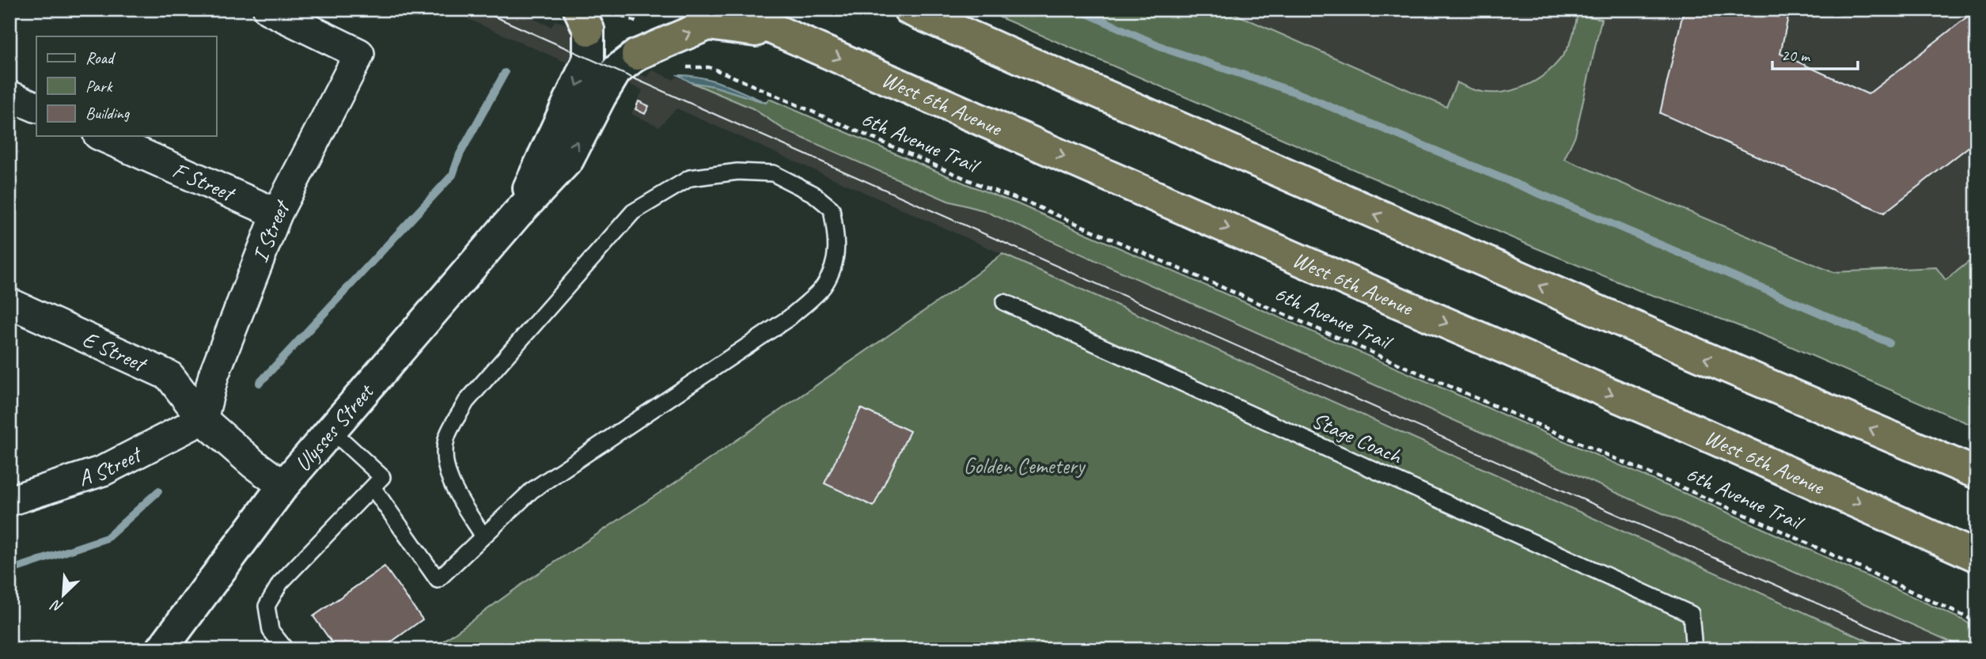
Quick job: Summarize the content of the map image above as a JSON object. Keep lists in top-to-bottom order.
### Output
{
  "streets": {
    "highway": ["West 6th Avenue"],
    "street": [
      "F Street",
      "I Street",
      "E Street",
      "Ulysses Street",
      "A Street"
    ],
    "lane": ["Stage Coach"],
    "path": ["6th Avenue Trail"]
  },
  "crossings": [
    ["F Street", "I Street"],
    ["I Street", "E Street"],
    ["I Street", "A Street"],
    ["E Street", "Ulysses Street"],
    ["E Street", "A Street"]
  ],
  "parks": ["Golden Cemetery"],
  "legend": ["Road", "Park", "Building"],
  "scale_bar": "20 m",
  "north": "bottom left"
}
